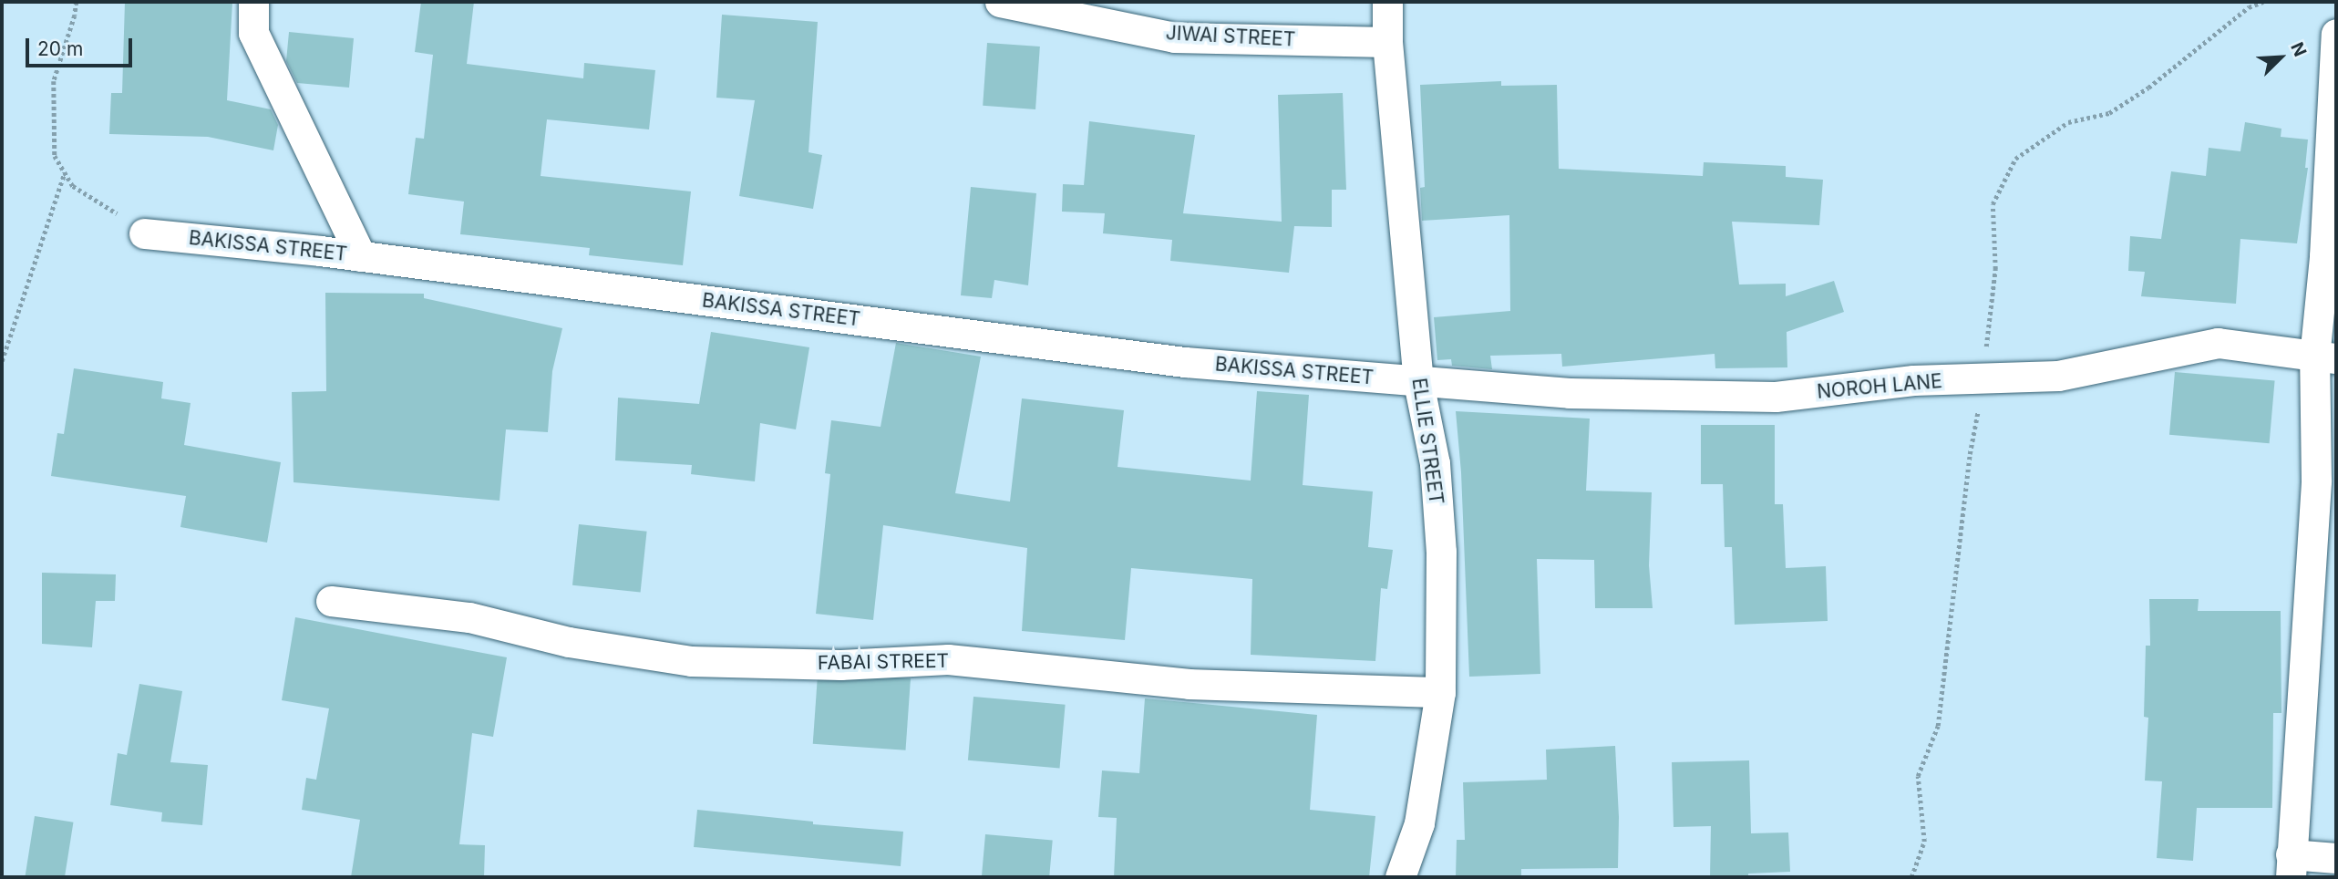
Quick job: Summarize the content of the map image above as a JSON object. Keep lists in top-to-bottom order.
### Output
{
  "streets": {
    "street": [
      "JIWAI STREET",
      "BAKISSA STREET",
      "NOROH LANE",
      "ELLIE STREET",
      "FABAI STREET"
    ]
  },
  "crossings": [
    ["JIWAI STREET", "ELLIE STREET"],
    ["BAKISSA STREET", "NOROH LANE"],
    ["BAKISSA STREET", "ELLIE STREET"],
    ["NOROH LANE", "ELLIE STREET"],
    ["ELLIE STREET", "FABAI STREET"]
  ],
  "scale_bar": "20 m",
  "north": "top right"
}
